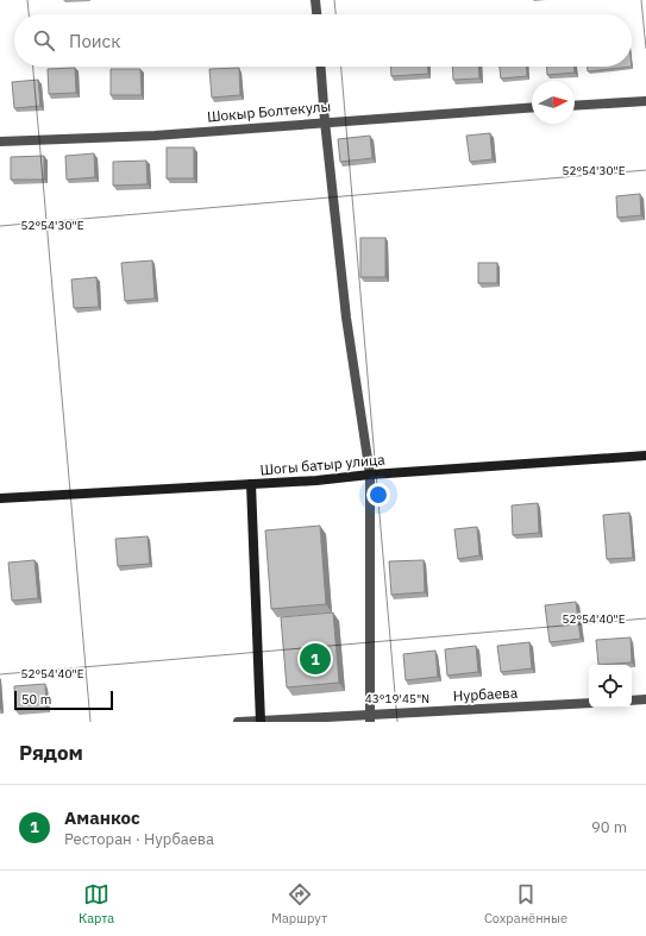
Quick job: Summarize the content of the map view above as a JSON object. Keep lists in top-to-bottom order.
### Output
{
  "streets": {
    "street": ["Шокыр Болтекулы", "Шогы батыр улица", "Нурбаева"]
  },
  "scale_bar": "50 m",
  "north": "right",
  "page": {
    "search": "Поиск",
    "pins": "1",
    "scale": "50 m",
    "heading": "Рядом",
    "list": [
      {
        "mark": "1",
        "name": "Аманкос",
        "note": "Ресторан · Нурбаева",
        "value": "90 m"
      }
    ],
    "nav": ["Карта", "Маршрут", "Сохранённые"]
  },
  "coordinates": ["52°54'30\"E", "52°54'40\"E", "43°19'45\"N"]
}
